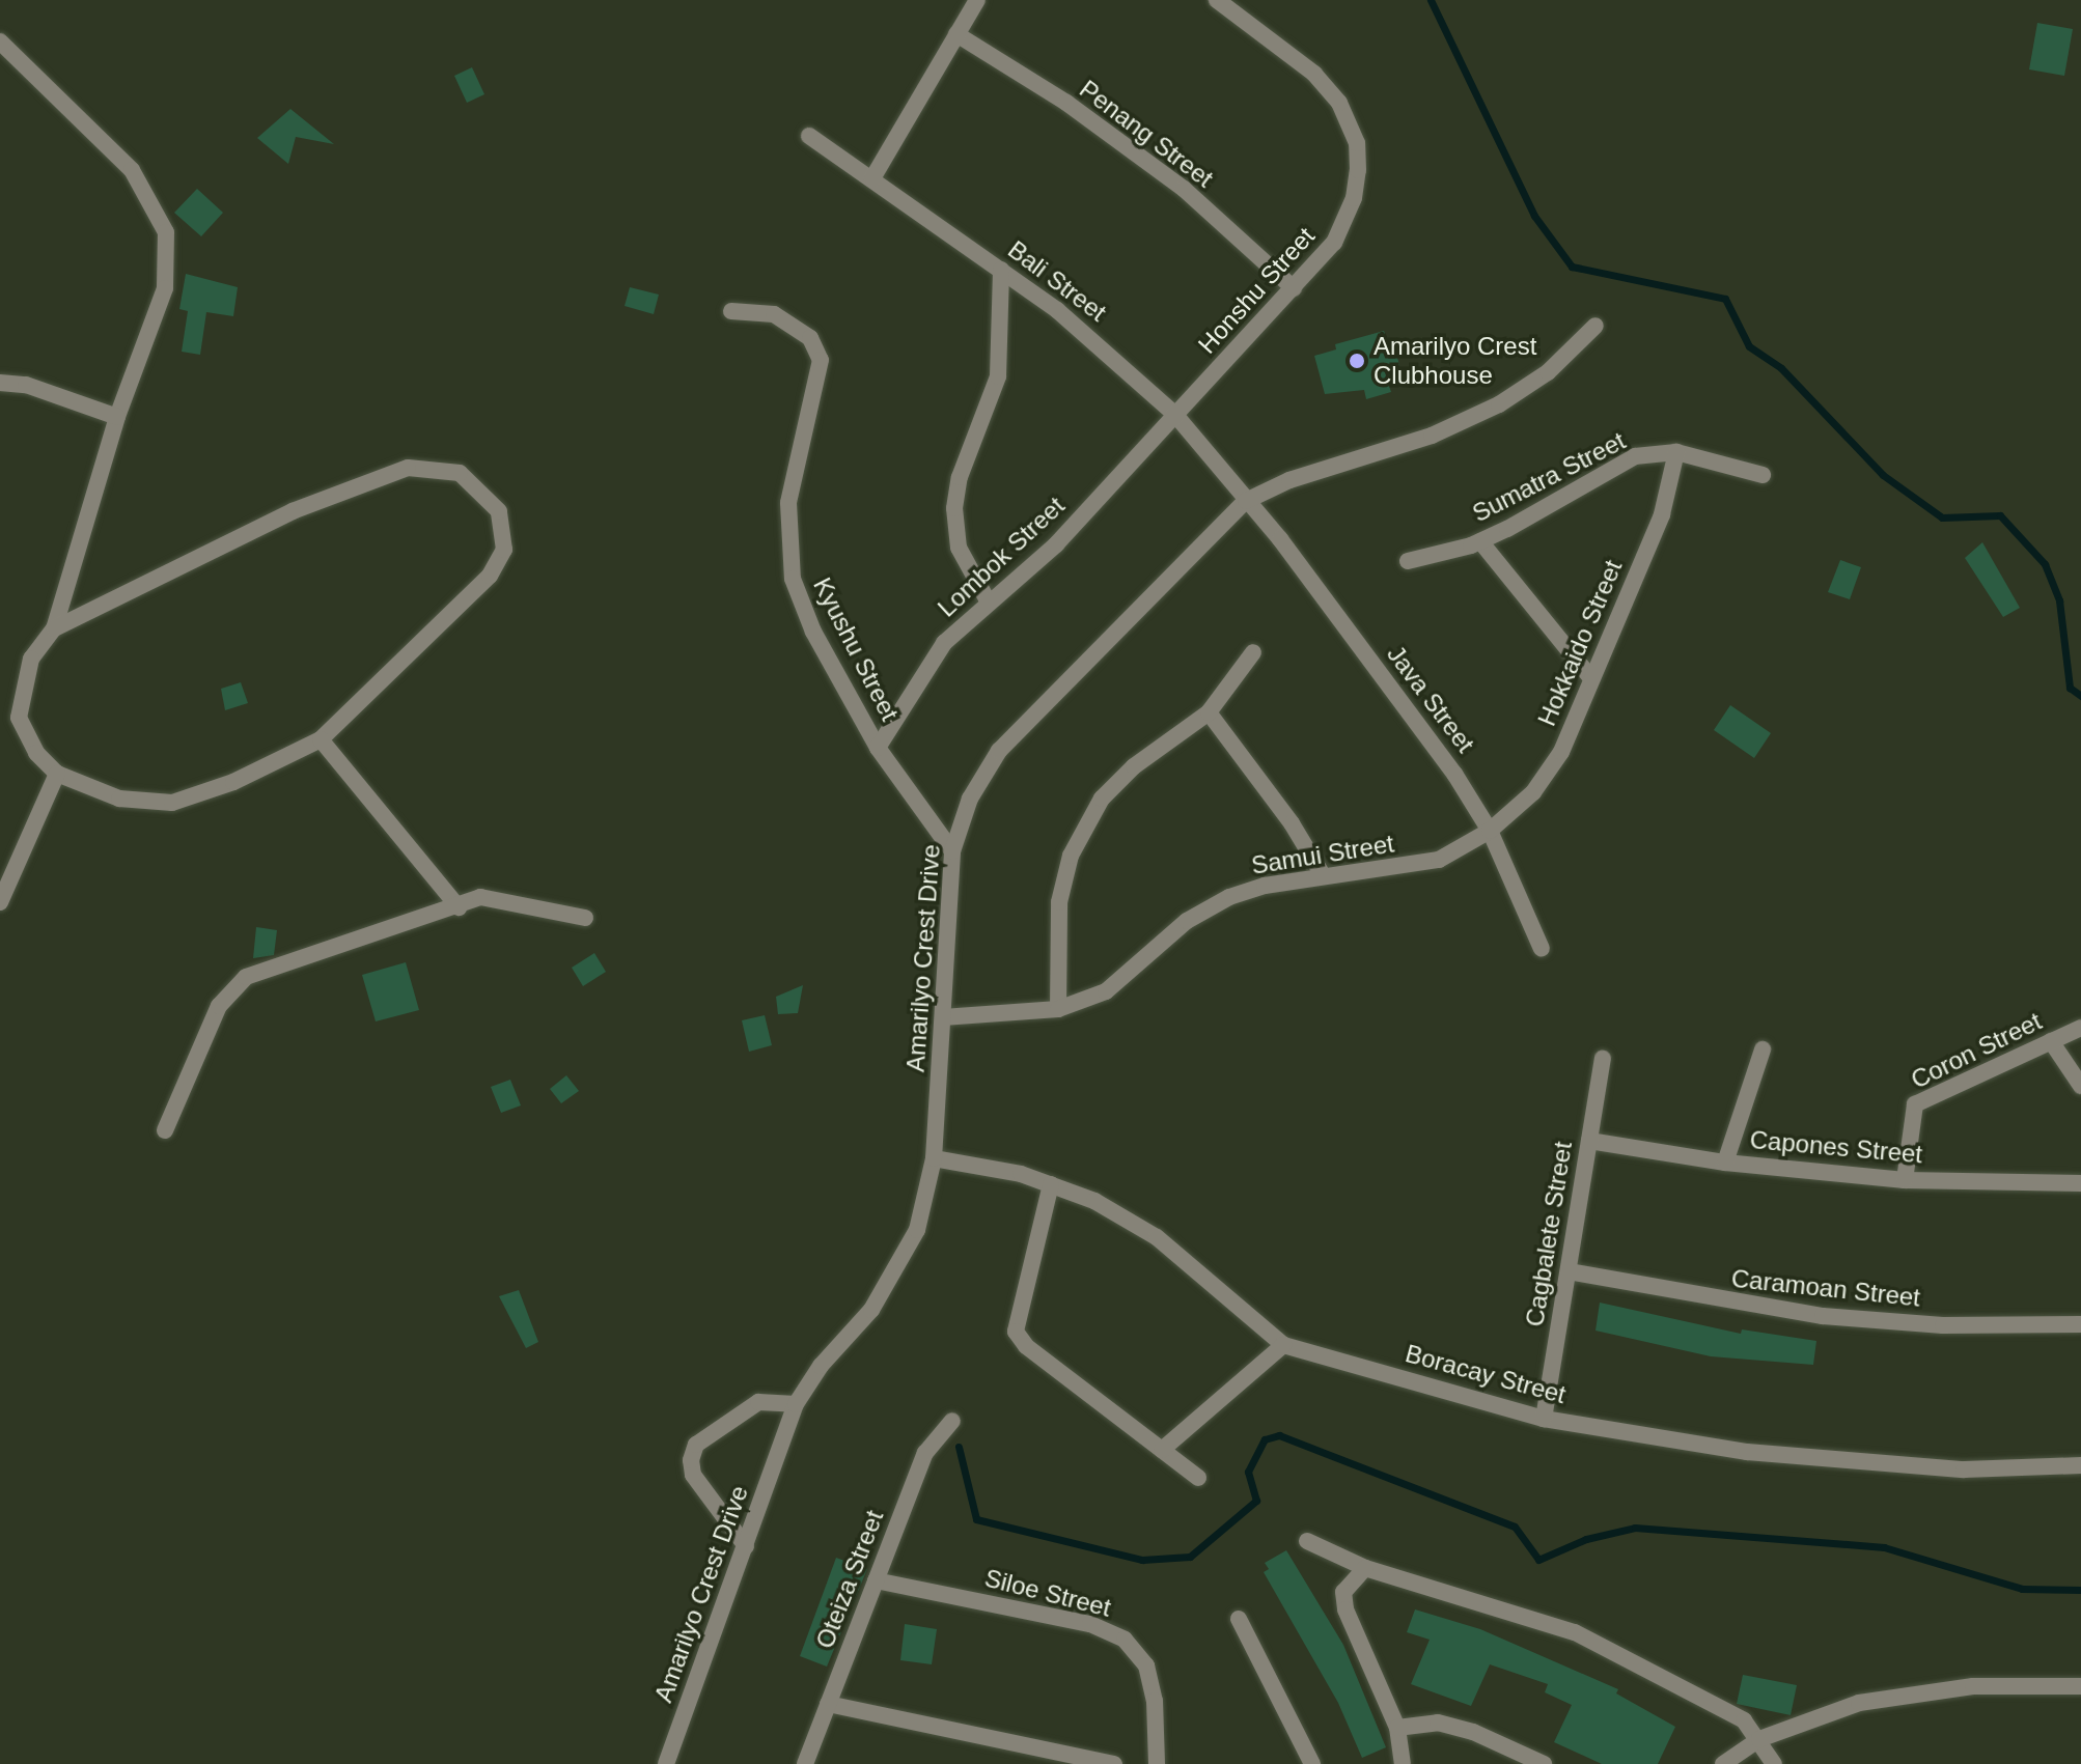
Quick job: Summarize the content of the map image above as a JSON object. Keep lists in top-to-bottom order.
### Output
{
  "streets": {
    "street": [
      "Penang Street",
      "Bali Street",
      "Honshu Street",
      "Sumatra Street",
      "Lombok Street",
      "Hokkaido Street",
      "Kyushu Street",
      "Java Street",
      "Samui Street",
      "Amarilyo Crest Drive",
      "Coron Street",
      "Capones Street",
      "Cagbalete Street",
      "Caramoan Street",
      "Boracay Street",
      "Oteiza Street",
      "Siloe Street"
    ]
  },
  "crossings": [
    ["Penang Street", "Honshu Street"],
    ["Bali Street", "Honshu Street"],
    ["Bali Street", "Lombok Street"],
    ["Bali Street", "Java Street"],
    ["Bali Street", "Amarilyo Crest Drive"],
    ["Honshu Street", "Lombok Street"],
    ["Sumatra Street", "Hokkaido Street"],
    ["Lombok Street", "Kyushu Street"],
    ["Hokkaido Street", "Java Street"],
    ["Hokkaido Street", "Samui Street"],
    ["Kyushu Street", "Amarilyo Crest Drive"],
    ["Java Street", "Samui Street"],
    ["Java Street", "Amarilyo Crest Drive"],
    ["Samui Street", "Amarilyo Crest Drive"],
    ["Amarilyo Crest Drive", "Boracay Street"],
    ["Coron Street", "Capones Street"],
    ["Capones Street", "Cagbalete Street"],
    ["Cagbalete Street", "Caramoan Street"],
    ["Cagbalete Street", "Boracay Street"],
    ["Oteiza Street", "Siloe Street"]
  ],
  "places": ["Amarilyo Crest Clubhouse"]
}
